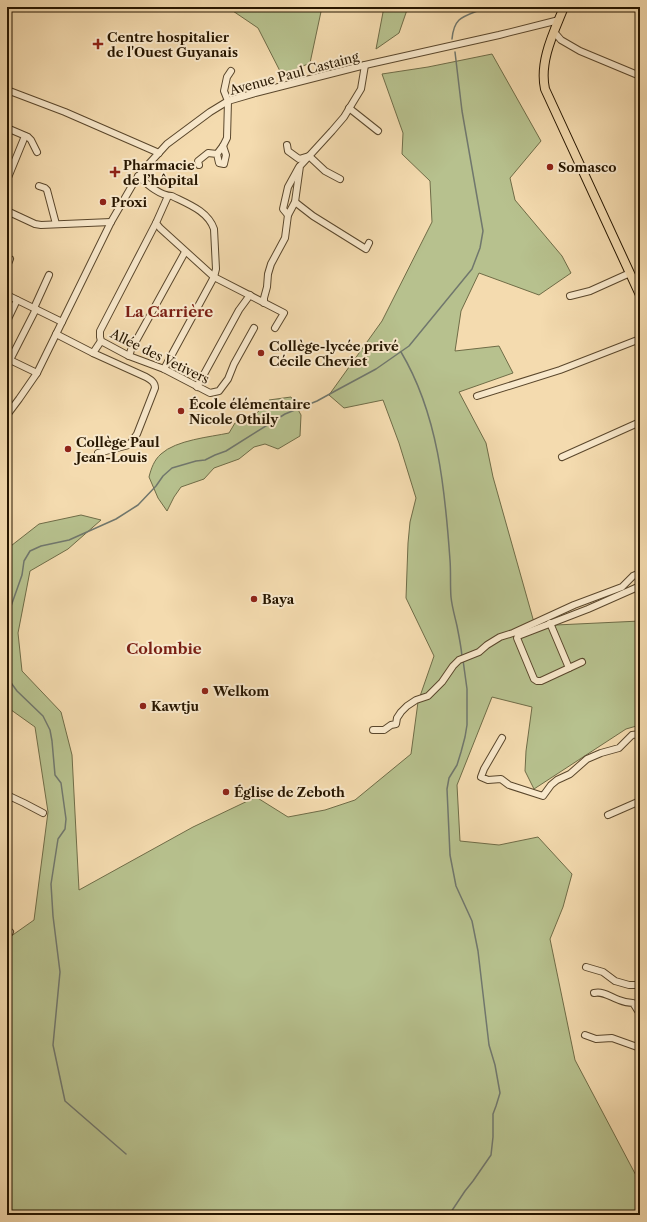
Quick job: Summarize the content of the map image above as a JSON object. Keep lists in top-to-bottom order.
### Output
{
  "streets": {
    "street": ["Avenue Paul Castaing", "Allée des Vetivers"]
  },
  "districts": ["La Carrière", "Colombie"],
  "places": {
    "health": ["Centre hospitalier de l'Ouest Guyanais", "Pharmacie de l’hôpital"],
    "other": [
      "Somasco",
      "Proxi",
      "Collège-lycée privé Cécile Cheviet",
      "École élémentaire Nicole Othily",
      "Collège Paul Jean-Louis",
      "Baya",
      "Welkom",
      "Kawtju",
      "Église de Zeboth"
    ]
  }
}
